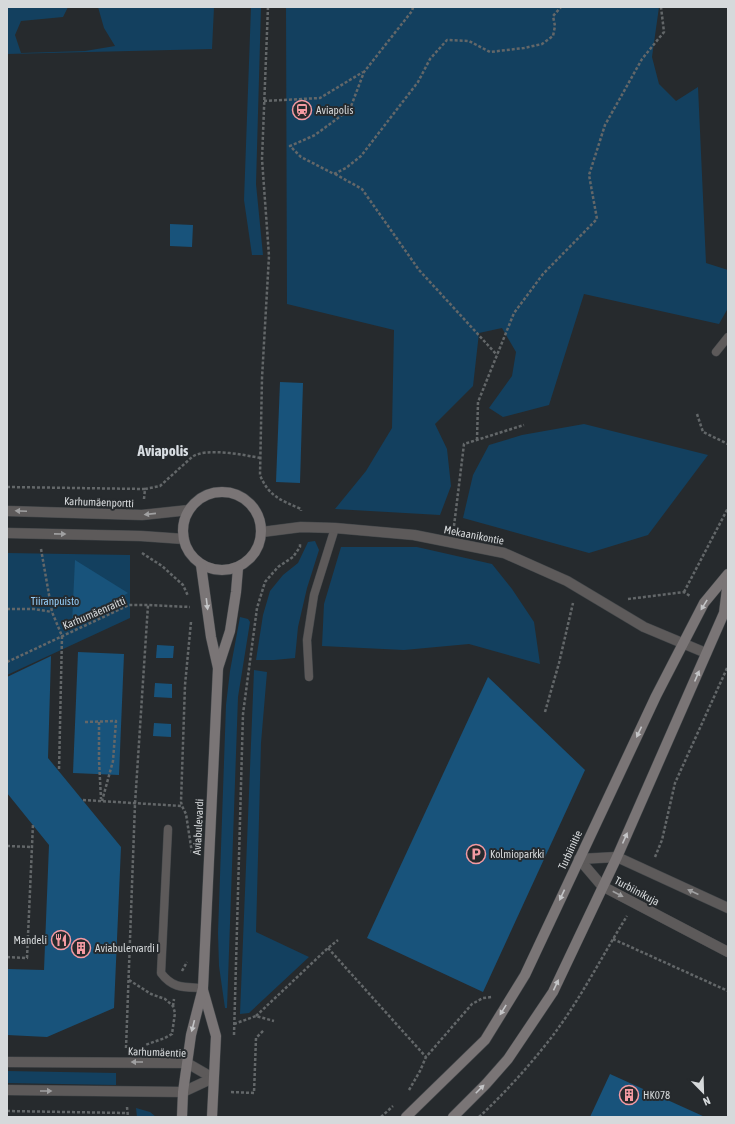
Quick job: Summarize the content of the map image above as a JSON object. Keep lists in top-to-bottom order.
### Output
{
  "streets": {
    "street": [
      "Karhumäenportti",
      "Mekaanikontie",
      "Aviabulevardi",
      "Turbiinitie",
      "Turbiinikuja",
      "Karhumäentie"
    ],
    "path": ["Karhumäenraitti"]
  },
  "crossings": [
    ["Karhumäenportti", "Mekaanikontie"],
    ["Karhumäenportti", "Aviabulevardi"],
    ["Mekaanikontie", "Aviabulevardi"],
    ["Mekaanikontie", "Turbiinitie"],
    ["Aviabulevardi", "Karhumäentie"],
    ["Turbiinitie", "Turbiinikuja"]
  ],
  "districts": ["Aviapolis"],
  "parks": ["Tiiranpuisto"],
  "places": {
    "station": ["Aviapolis"],
    "parking": ["Kolmioparkki"],
    "restaurant": ["Mandeli"],
    "building": ["Aviabulervardi I", "HK078"]
  },
  "north": "bottom right"
}
